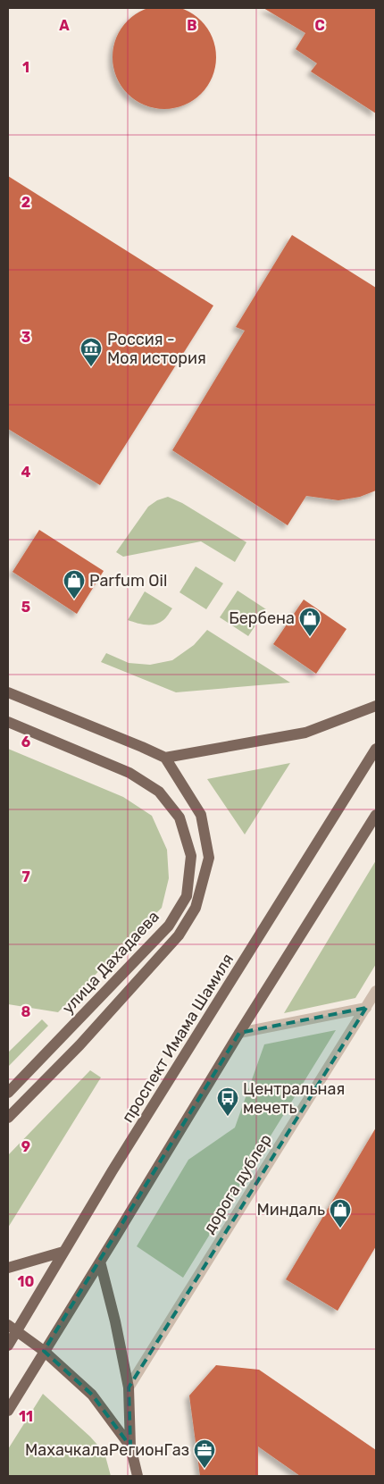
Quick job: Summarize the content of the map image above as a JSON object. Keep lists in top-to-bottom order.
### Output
{
  "streets": {
    "main road": ["улица Дахадаева", "проспект Имама Шамиля"],
    "street": ["дорога дублер"]
  },
  "places": {
    "museum": ["Россия - Моя история"],
    "shop": ["Parfum Oil", "Бербена", "Миндаль"],
    "bus stop": ["Центральная мечеть"],
    "office": ["МахачкалаРегионГаз"]
  },
  "grid": {
    "columns": ["A", "B", "C"],
    "rows": [
      "1",
      "2",
      "3",
      "4",
      "5",
      "6",
      "7",
      "8",
      "9",
      "10",
      "11"
    ]
  }
}
